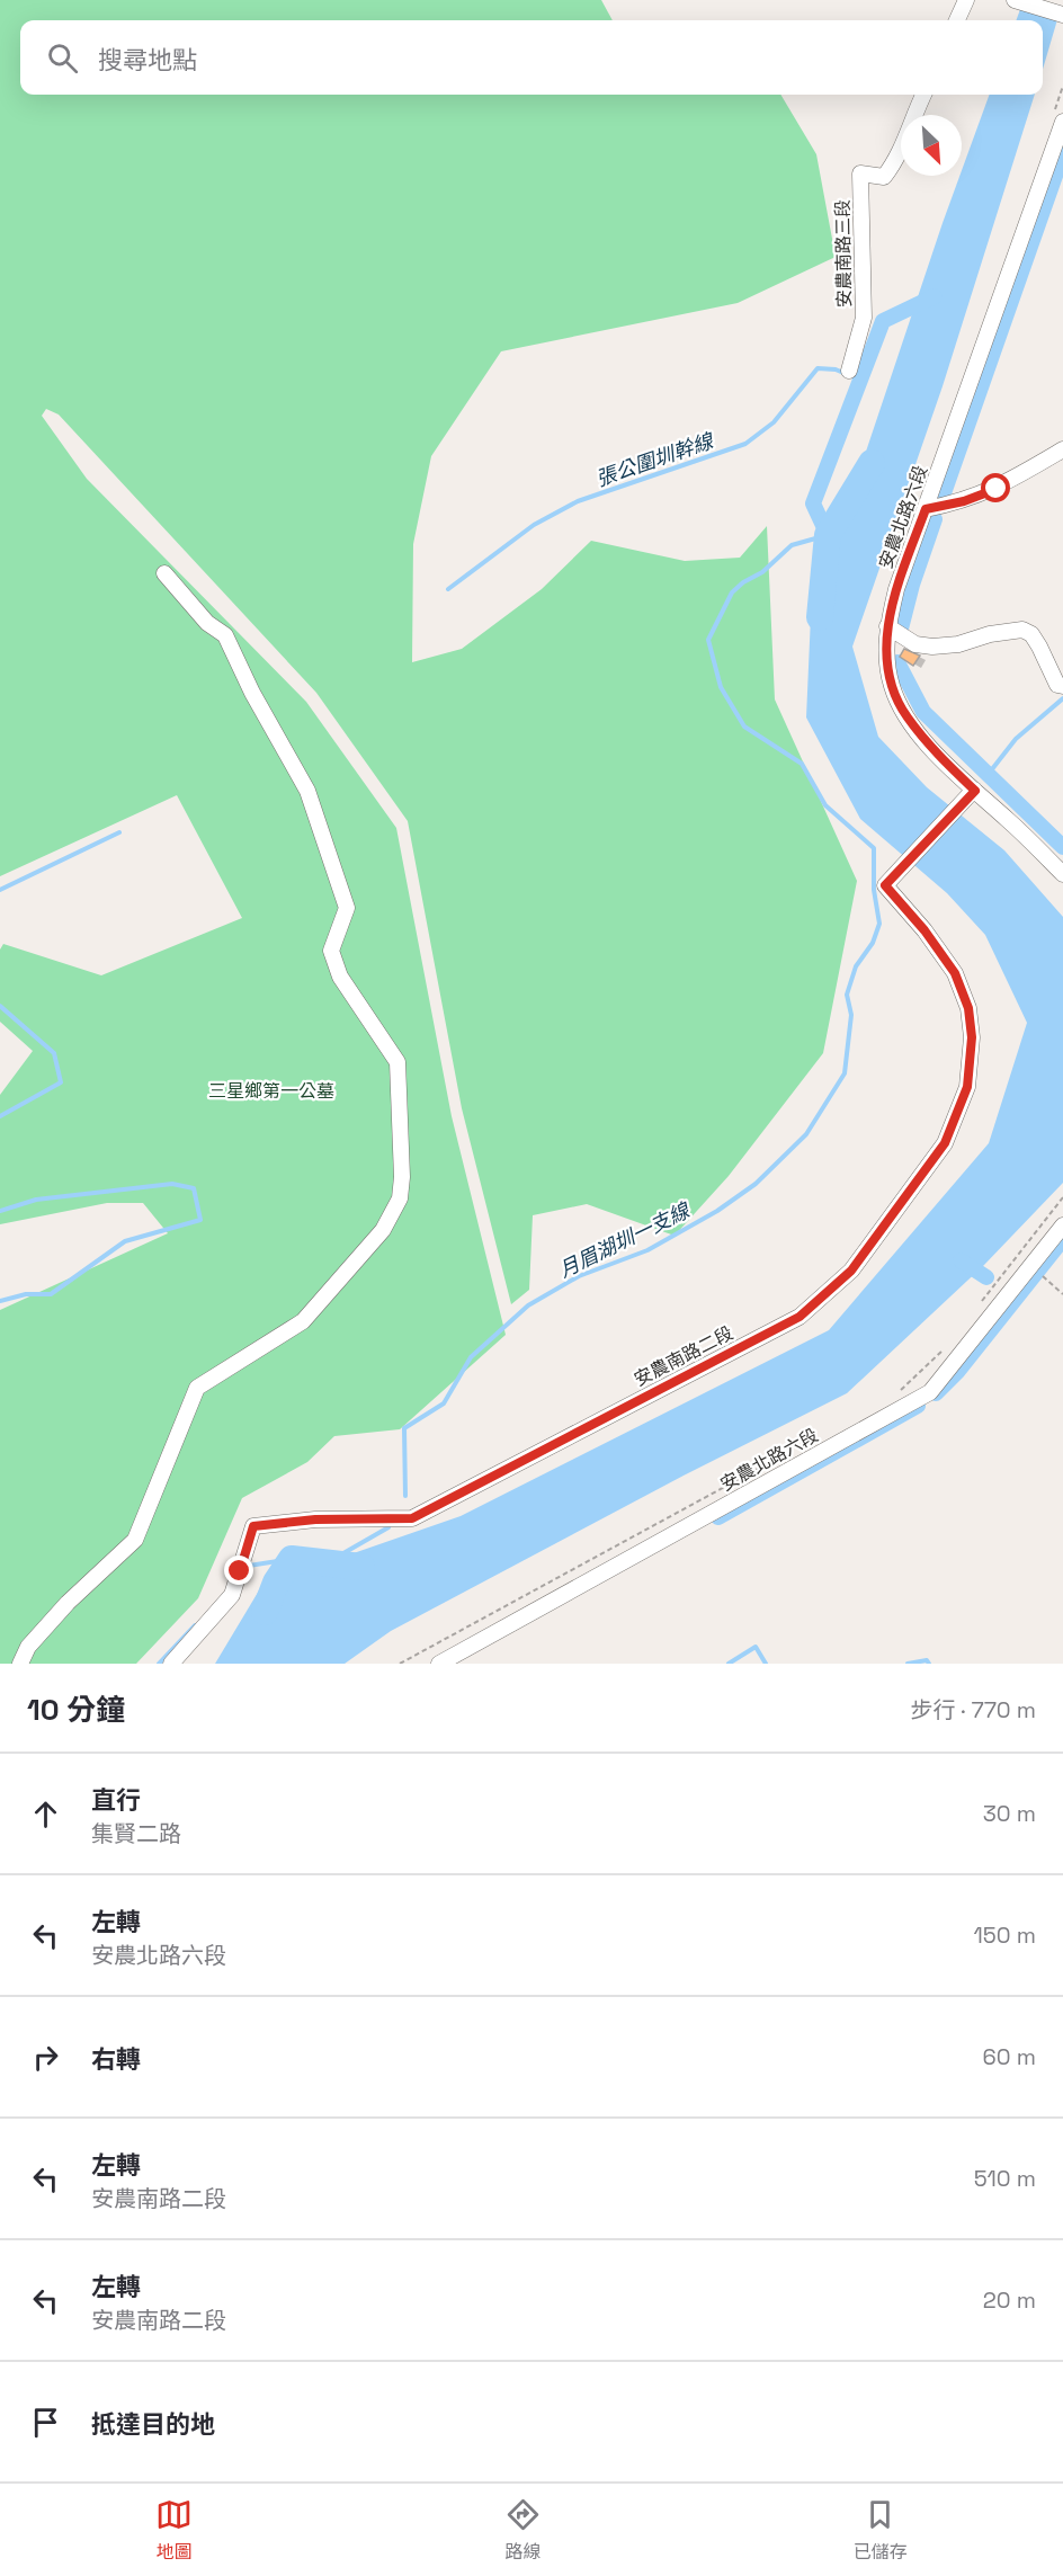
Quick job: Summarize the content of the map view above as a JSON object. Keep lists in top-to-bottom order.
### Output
{
  "streets": {
    "lane": ["安農南路三段", "安農北路六段", "安農南路二段"]
  },
  "crossings": [
    ["安農北路六段", "安農南路二段"]
  ],
  "water": ["張公圍圳幹線", "月眉湖圳一支線"],
  "parks": ["三星鄉第一公墓"],
  "north": "bottom right",
  "page": {
    "search": "搜尋地點",
    "heading": ["10 分鐘", "步行 · 770 m"],
    "list": [
      ["直行", "集賢二路", "30 m"],
      ["左轉", "安農北路六段", "150 m"],
      ["右轉", "60 m"],
      ["左轉", "安農南路二段", "510 m"],
      ["左轉", "安農南路二段", "20 m"],
      "抵達目的地"
    ],
    "nav": ["地圖", "路線", "已儲存"]
  }
}
